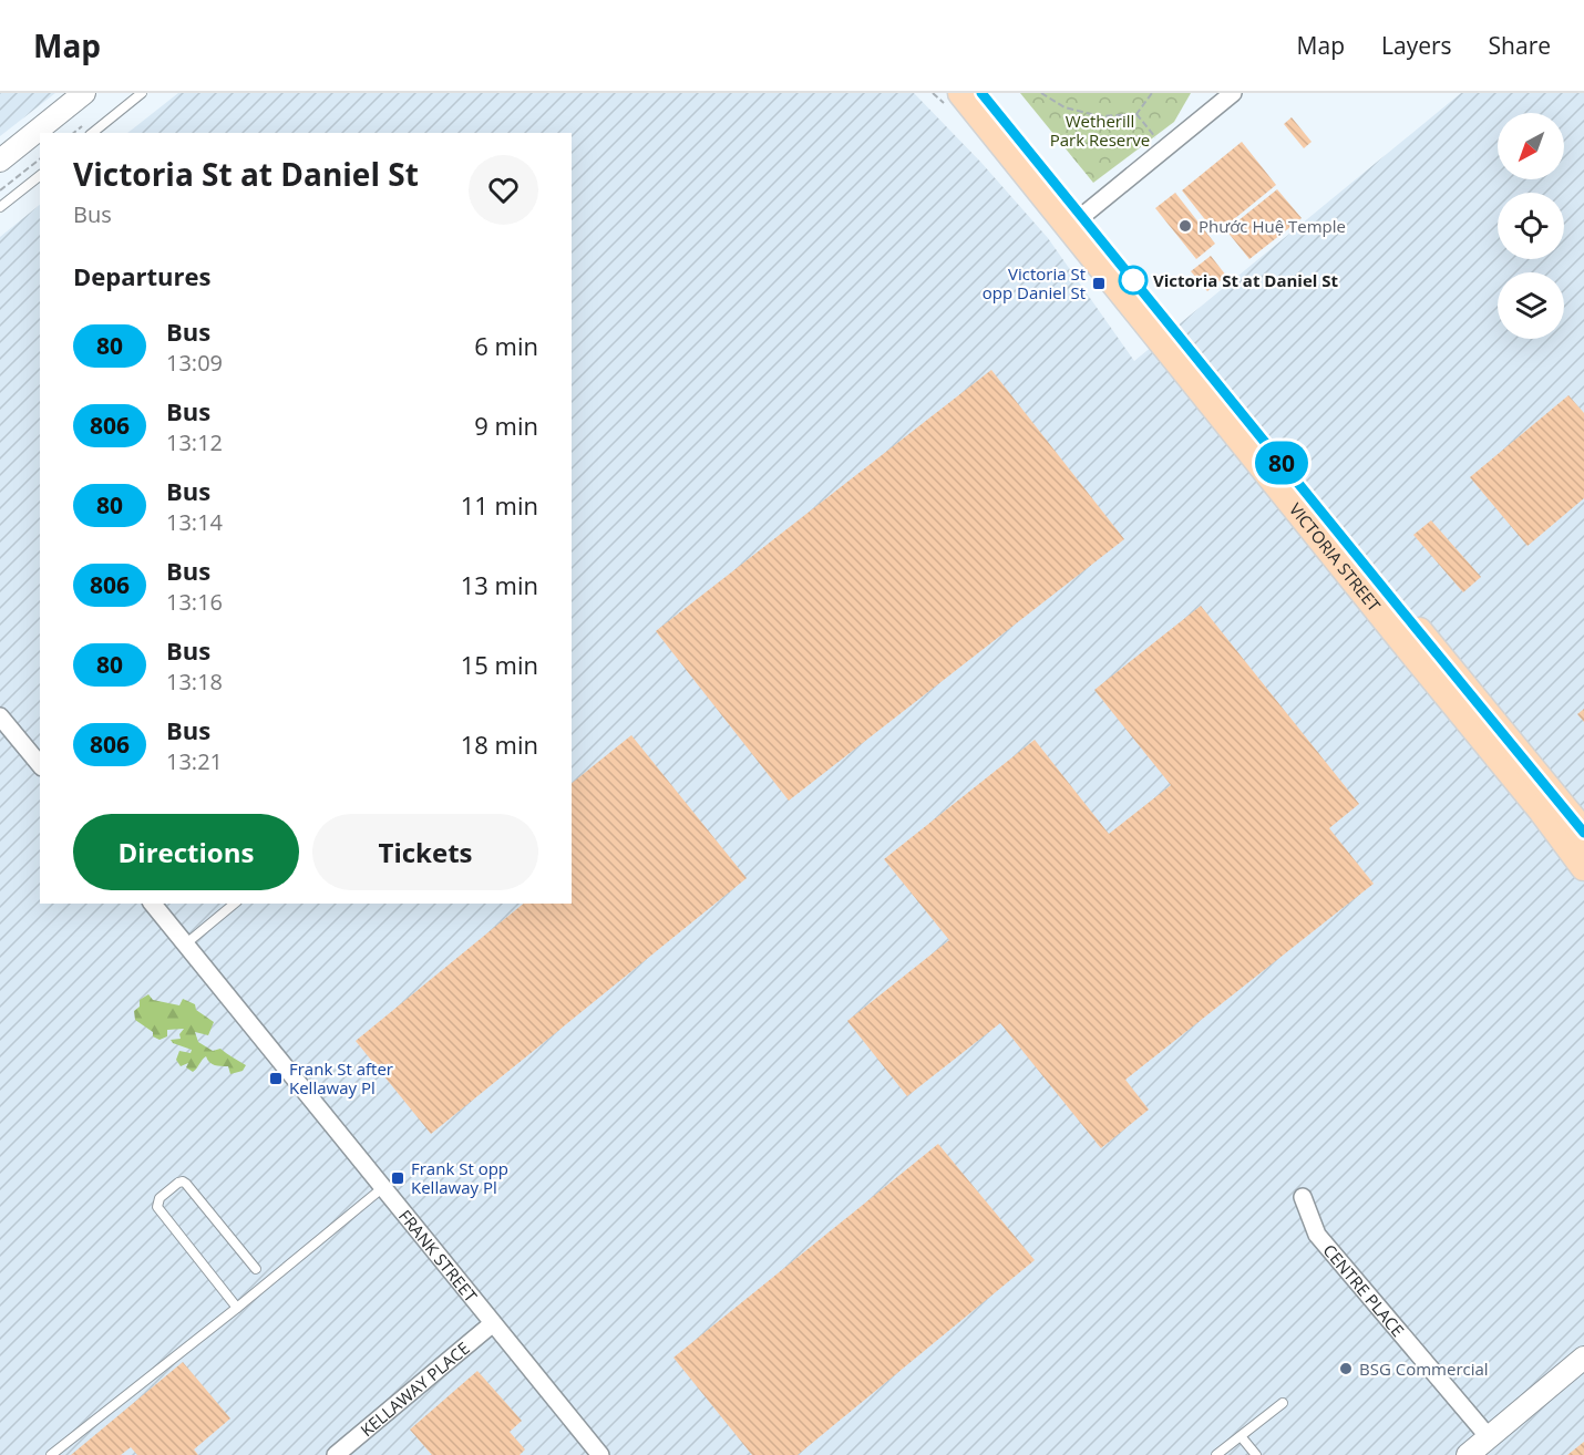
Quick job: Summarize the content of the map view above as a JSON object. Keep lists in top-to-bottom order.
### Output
{
  "streets": {
    "main road": ["VICTORIA STREET"],
    "street": ["FRANK STREET", "CENTRE PLACE", "KELLAWAY PLACE"]
  },
  "crossings": [
    ["FRANK STREET", "KELLAWAY PLACE"]
  ],
  "parks": ["Wetherill Park Reserve"],
  "places": {
    "other": ["Phước Huệ Temple", "Victoria St at Daniel St", "BSG Commercial"],
    "transit": ["Victoria St opp Daniel St", "Frank St after Kellaway Pl", "Frank St opp Kellaway Pl"]
  },
  "lines": ["bus line 80"],
  "north": "bottom left",
  "page": {
    "header": "Map",
    "nav": ["Map", "Layers", "Share"],
    "on_map": "80",
    "heading": [
      ["Victoria St at Daniel St", "Bus"],
      "Departures"
    ],
    "list": [
      {
        "mark": "80",
        "name": "Bus",
        "note": "13:09",
        "value": "6 min"
      },
      {
        "mark": "806",
        "name": "Bus",
        "note": "13:12",
        "value": "9 min"
      },
      {
        "mark": "80",
        "name": "Bus",
        "note": "13:14",
        "value": "11 min"
      },
      {
        "mark": "806",
        "name": "Bus",
        "note": "13:16",
        "value": "13 min"
      },
      {
        "mark": "80",
        "name": "Bus",
        "note": "13:18",
        "value": "15 min"
      },
      {
        "mark": "806",
        "name": "Bus",
        "note": "13:21",
        "value": "18 min"
      }
    ],
    "buttons": ["Directions", "Tickets"]
  }
}
